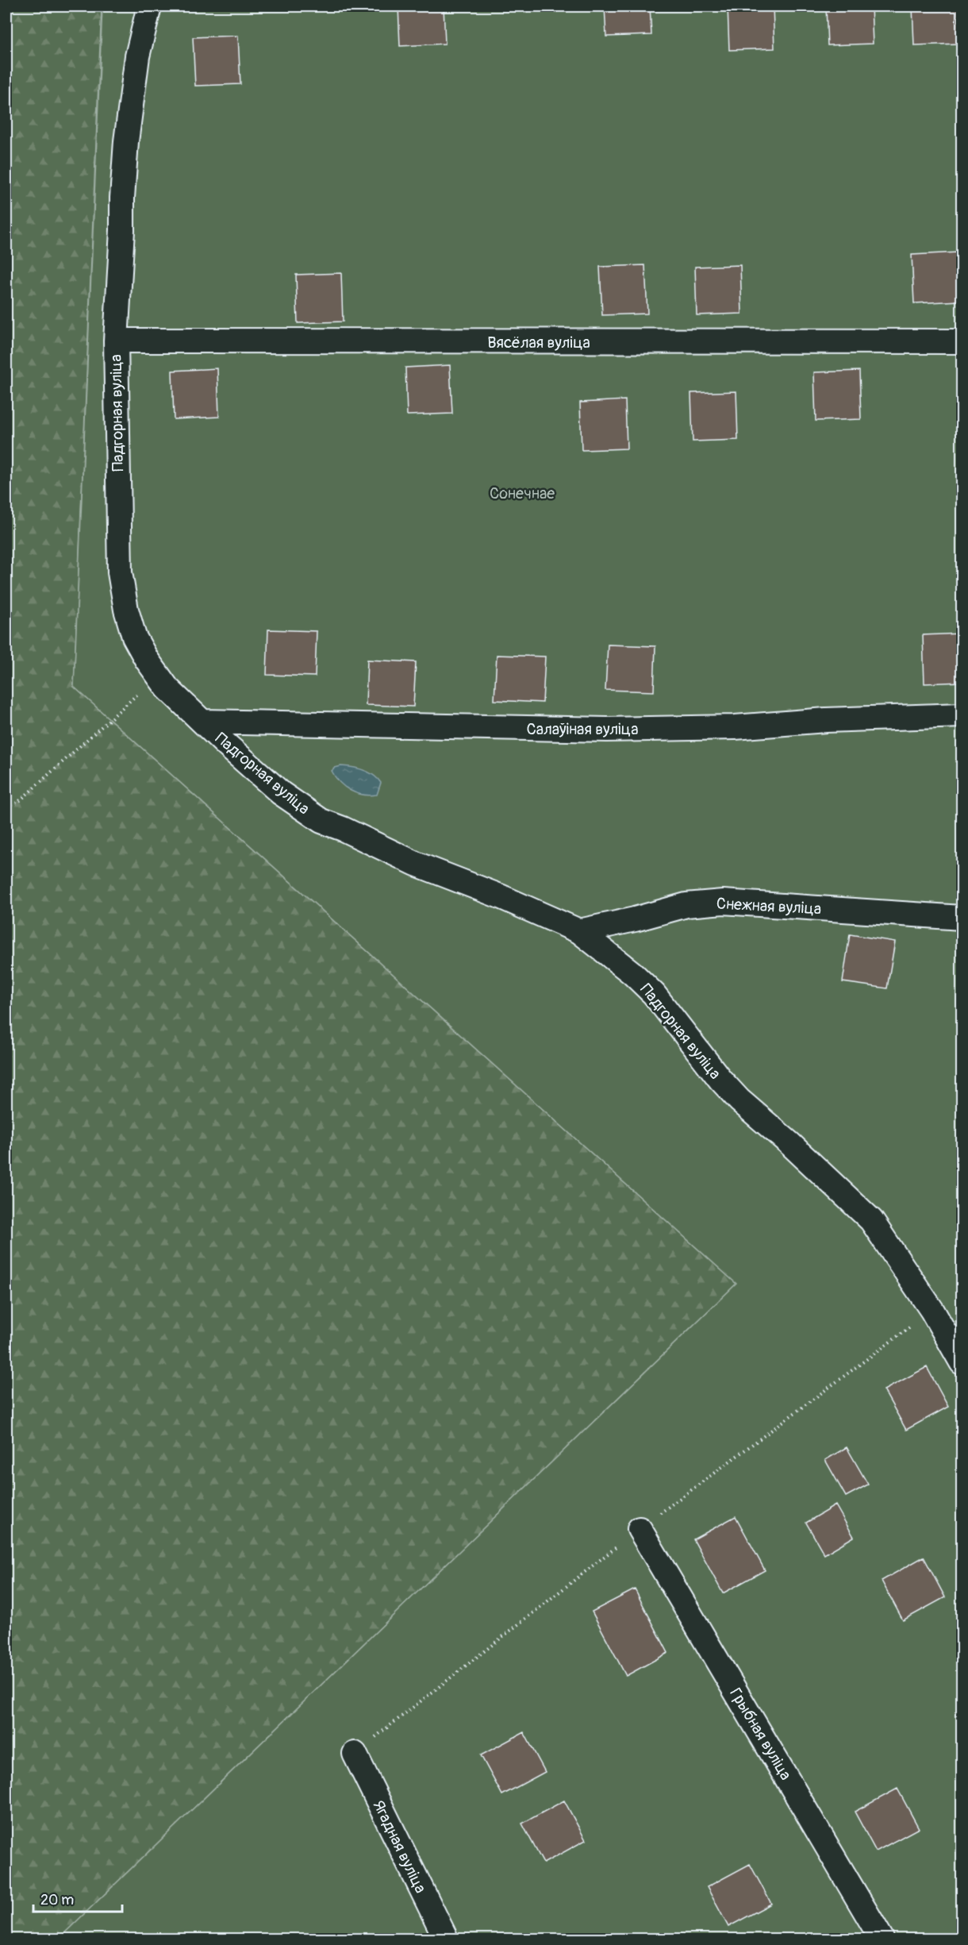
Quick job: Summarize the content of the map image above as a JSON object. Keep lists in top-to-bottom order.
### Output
{
  "streets": {
    "street": [
      "Вясёлая вуліца",
      "Падгорная вуліца",
      "Салаўіная вуліца",
      "Снежная вуліца",
      "Грыбная вуліца",
      "Ягадная вуліца"
    ]
  },
  "crossings": [
    ["Вясёлая вуліца", "Падгорная вуліца"],
    ["Падгорная вуліца", "Салаўіная вуліца"],
    ["Падгорная вуліца", "Снежная вуліца"]
  ],
  "parks": ["Сонечнае"],
  "scale_bar": "20 m"
}
